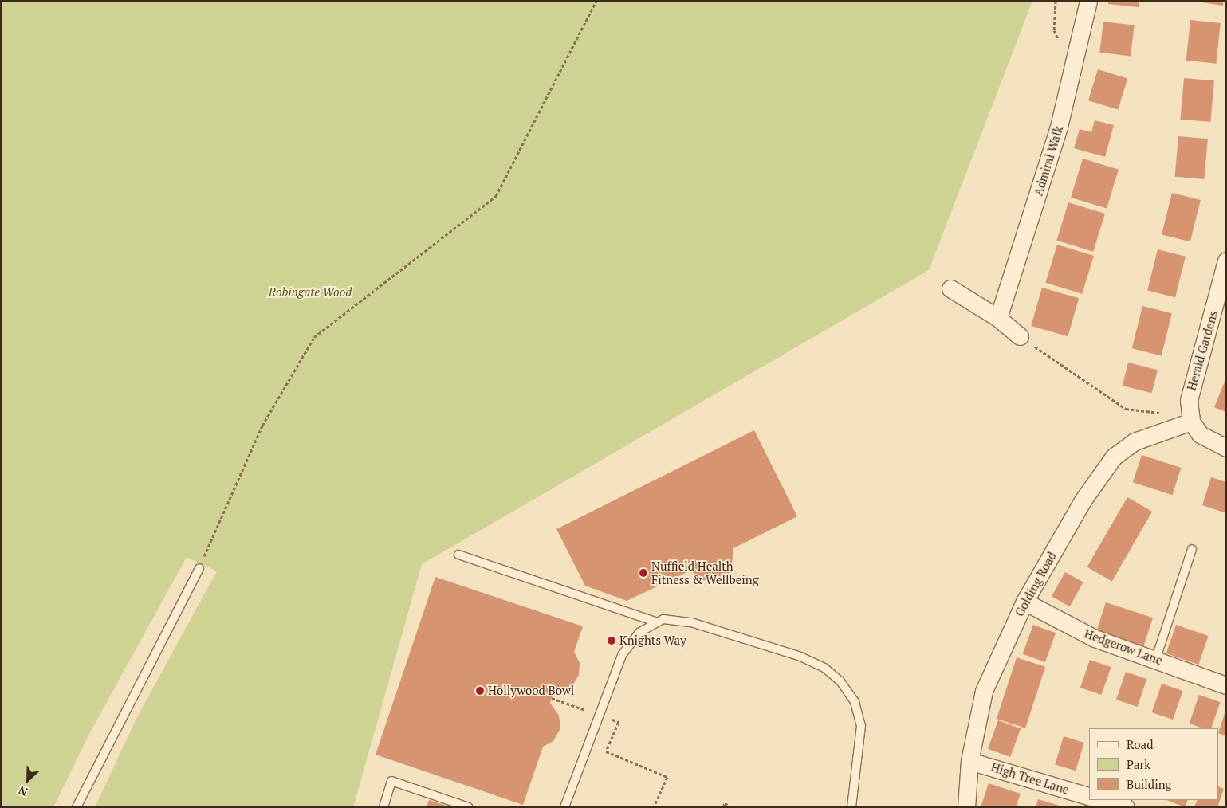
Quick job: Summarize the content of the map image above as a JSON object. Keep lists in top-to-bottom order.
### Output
{
  "streets": {
    "street": [
      "Admiral Walk",
      "Herald Gardens",
      "Golding Road",
      "Hedgerow Lane",
      "High Tree Lane"
    ]
  },
  "crossings": [
    ["Herald Gardens", "Golding Road"],
    ["Golding Road", "Hedgerow Lane"],
    ["Golding Road", "High Tree Lane"]
  ],
  "parks": ["Robingate Wood"],
  "places": ["Nuffield Health Fitness & Wellbeing", "Knights Way", "Hollywood Bowl"],
  "legend": ["Road", "Park", "Building"],
  "north": "bottom left"
}
